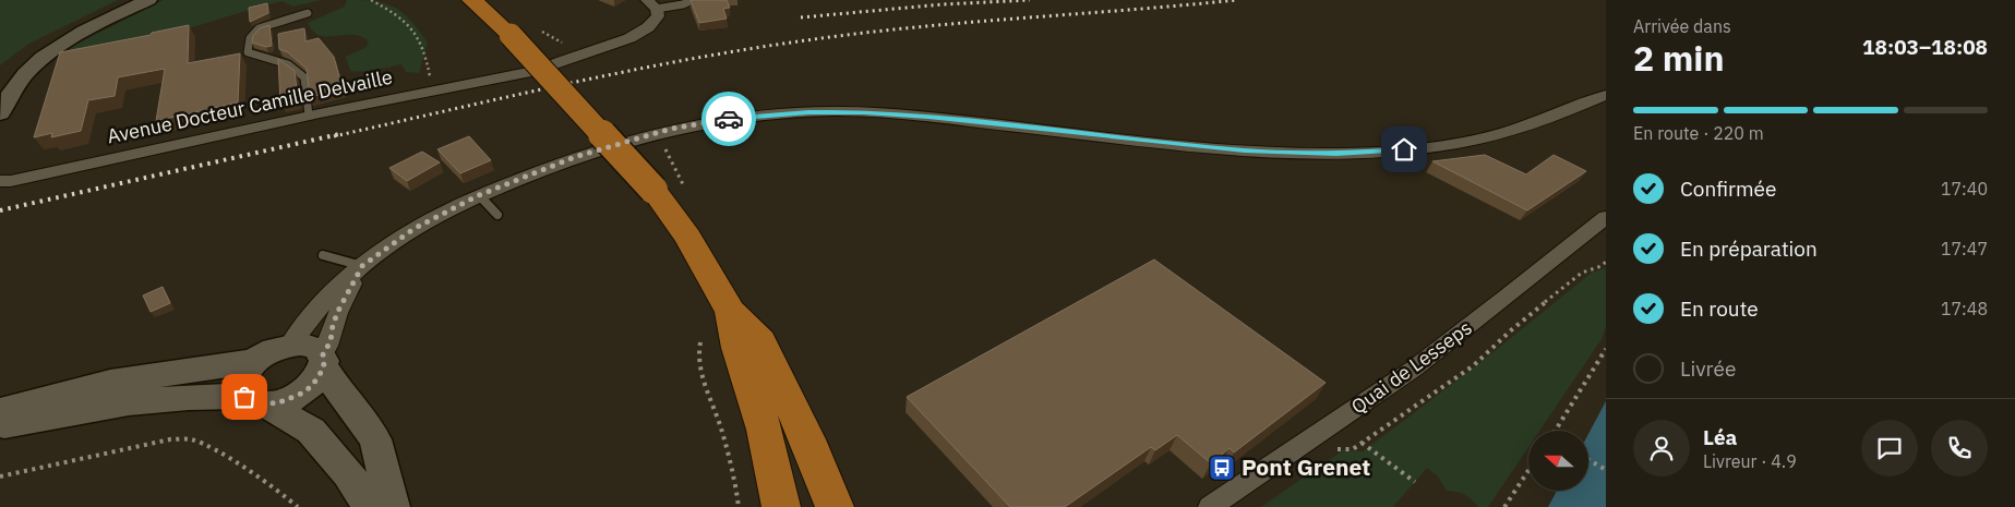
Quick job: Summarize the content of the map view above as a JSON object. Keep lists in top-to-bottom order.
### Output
{
  "streets": {
    "street": ["Avenue Docteur Camille Delvaille", "Quai de Lesseps"]
  },
  "places": {
    "bus stop": ["Pont Grenet"]
  },
  "north": "left",
  "page": {
    "heading": ["2 min", "Arrivée dans", "18:03–18:08"],
    "panel": ["Léa", "Livreur · 4.9"],
    "bar": "En route · 220 m",
    "list": [
      ["Confirmée", "17:40"],
      ["En préparation", "17:47"],
      ["En route", "17:48"],
      "Livrée"
    ]
  }
}
